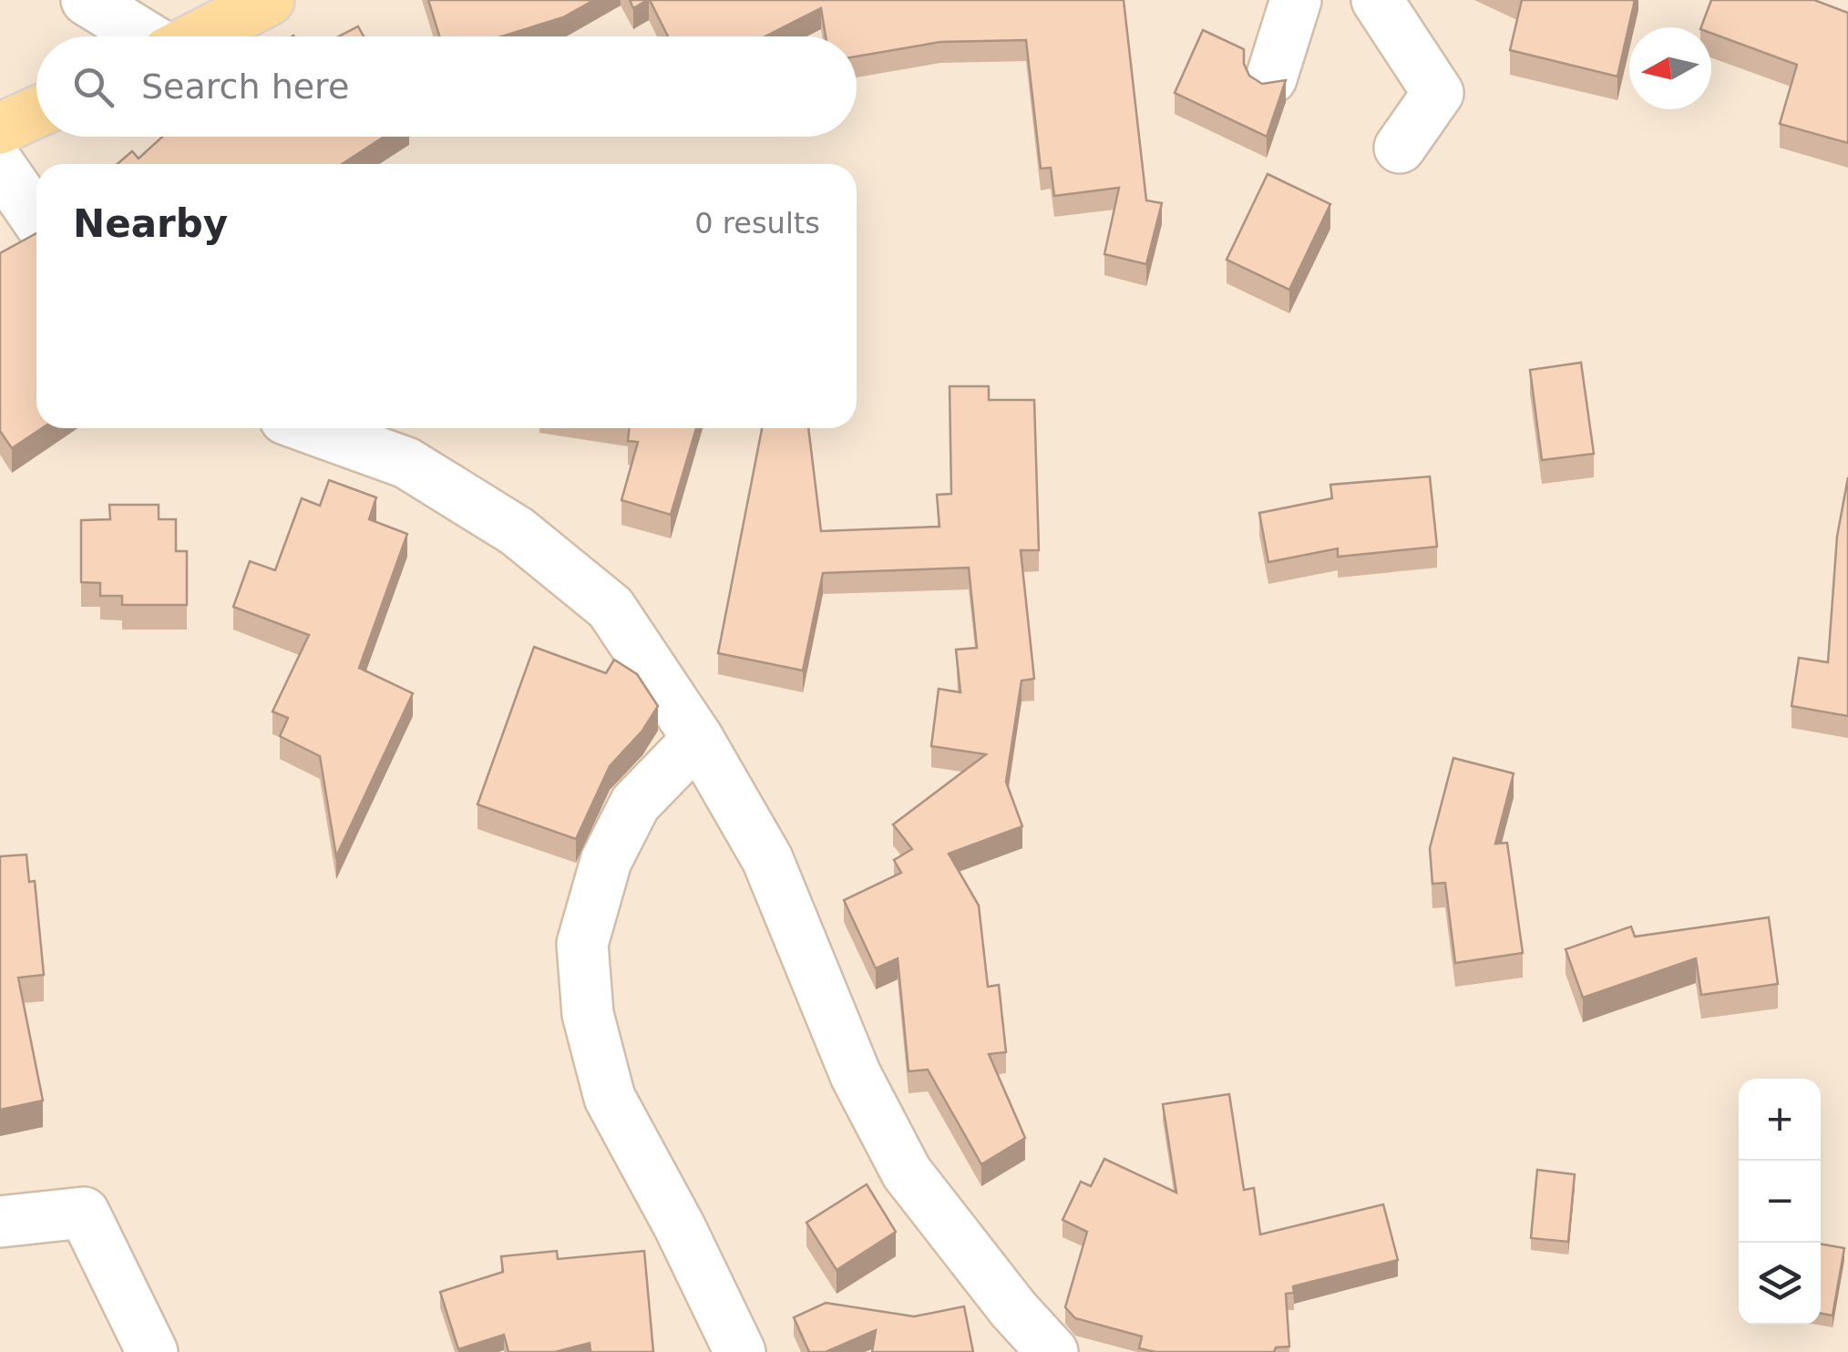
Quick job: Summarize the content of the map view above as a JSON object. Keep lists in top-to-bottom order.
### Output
{
  "north": "left",
  "page": {
    "search": "Search here",
    "heading": ["Nearby", "0 results"],
    "map_buttons": ["+", "−"]
  }
}
